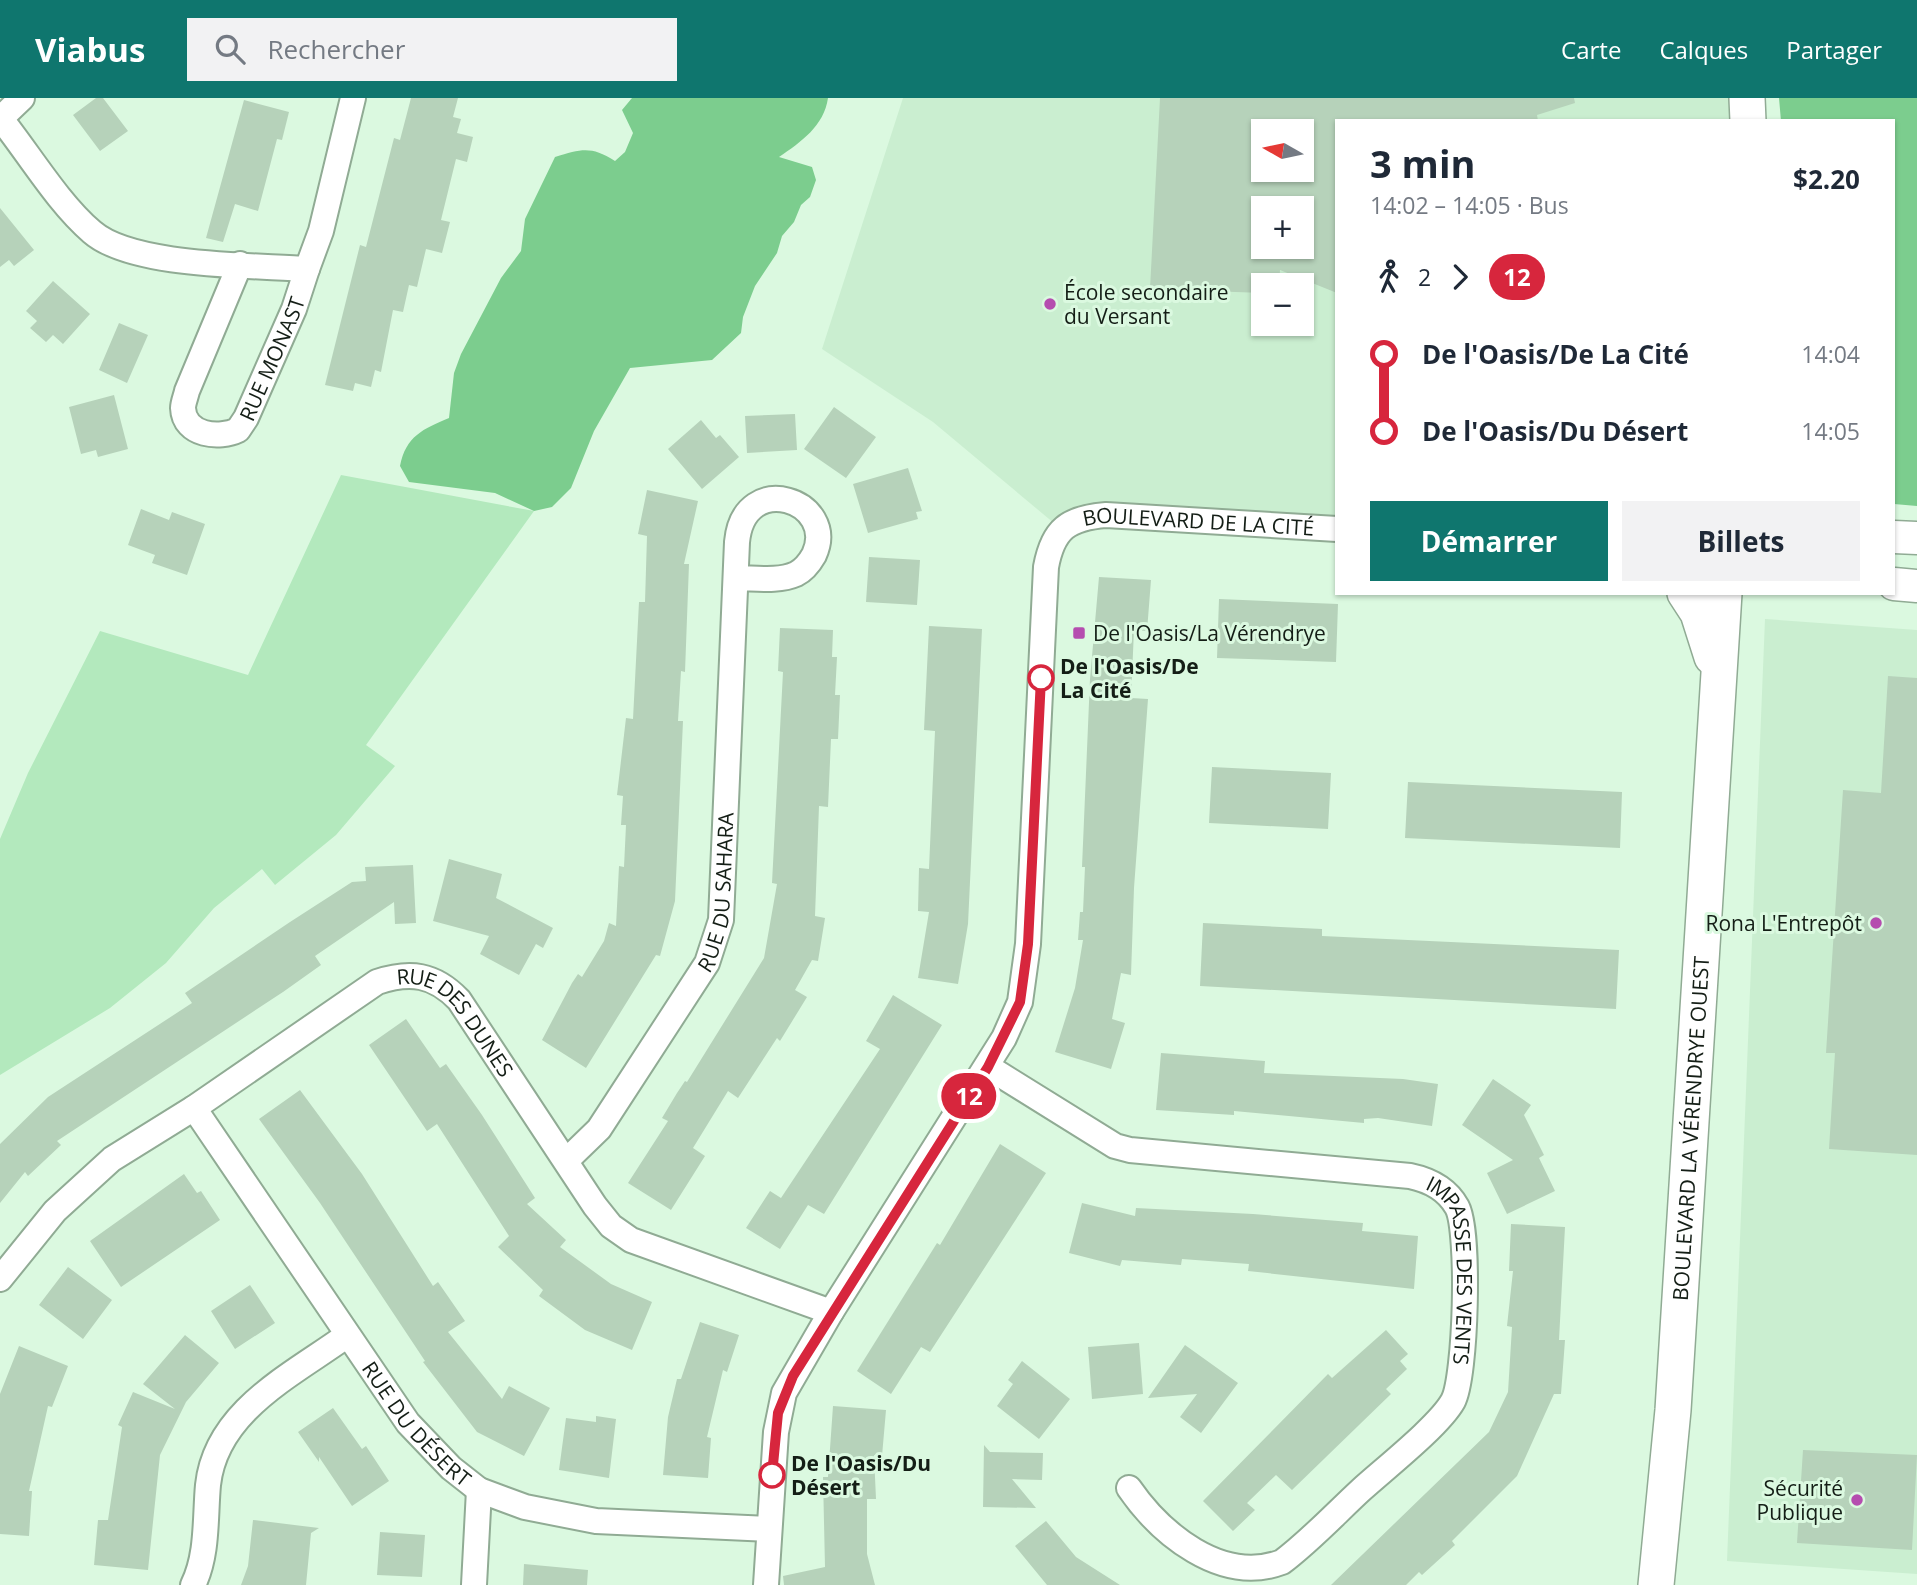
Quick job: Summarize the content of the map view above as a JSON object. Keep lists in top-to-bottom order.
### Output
{
  "streets": {
    "main road": ["BOULEVARD LA VÉRENDRYE OUEST"],
    "street": [
      "RUE MONAST",
      "BOULEVARD DE LA CITÉ",
      "RUE DU SAHARA",
      "RUE DES DUNES",
      "IMPASSE DES VENTS",
      "RUE DU DÉSERT"
    ]
  },
  "crossings": [
    ["BOULEVARD DE LA CITÉ", "IMPASSE DES VENTS"],
    ["RUE DU SAHARA", "RUE DES DUNES"],
    ["RUE DES DUNES", "RUE DU DÉSERT"]
  ],
  "places": {
    "other": [
      "École secondaire du Versant",
      "De l'Oasis/De La Cité",
      "Rona L'Entrepôt",
      "De l'Oasis/Du Désert",
      "Sécurité Publique"
    ],
    "transit": ["De l'Oasis/La Vérendrye"]
  },
  "lines": ["bus line 12"],
  "north": "left",
  "page": {
    "header": "Viabus",
    "search": "Rechercher",
    "nav": ["Carte", "Calques", "Partager"],
    "on_map": "12",
    "map_buttons": ["+", "−"],
    "heading": ["3 min", "14:02 – 14:05 · Bus", "$2.20"],
    "legs": ["2", "12"],
    "list": [
      {
        "name": "De l'Oasis/De La Cité",
        "value": "14:04"
      },
      {
        "name": "De l'Oasis/Du Désert",
        "value": "14:05"
      }
    ],
    "buttons": ["Démarrer", "Billets"]
  }
}
